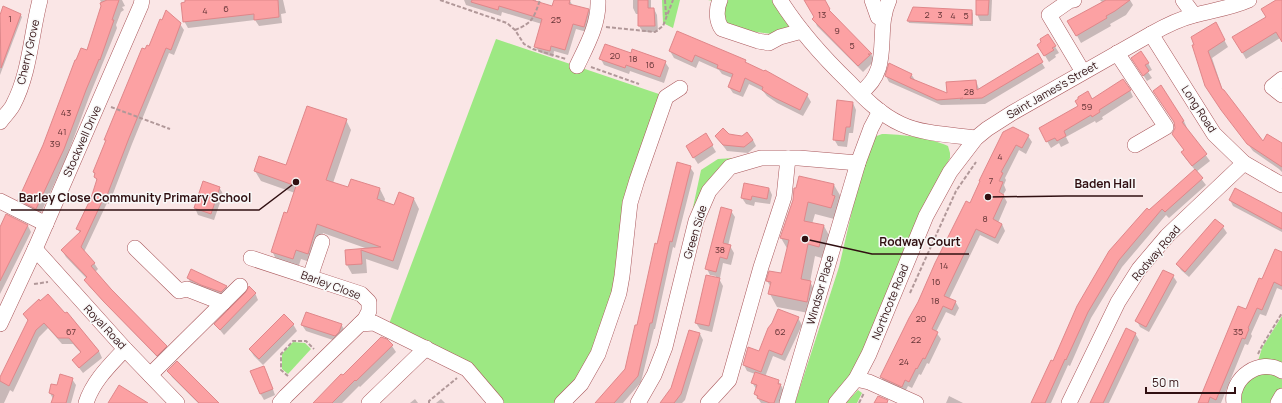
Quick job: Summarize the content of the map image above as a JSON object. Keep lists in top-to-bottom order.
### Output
{
  "streets": {
    "street": [
      "Cherry Grove",
      "Saint James's Street",
      "Long Road",
      "Stockwell Drive",
      "Green Side",
      "Rodway Road",
      "Barley Close",
      "Windsor Place",
      "Northcote Road",
      "Royal Road"
    ]
  },
  "crossings": [
    ["Saint James's Street", "Long Road"],
    ["Saint James's Street", "Northcote Road"],
    ["Long Road", "Rodway Road"],
    ["Stockwell Drive", "Royal Road"],
    ["Green Side", "Windsor Place"]
  ],
  "places": ["Barley Close Community Primary School", "Baden Hall", "Rodway Court"],
  "house_numbers": [
    "6",
    "4",
    "13",
    "2",
    "3",
    "4",
    "5",
    "1",
    "25",
    "9",
    "5",
    "20",
    "18",
    "16",
    "28",
    "59",
    "43",
    "41",
    "39",
    "4",
    "7",
    "8",
    "38",
    "14",
    "16",
    "18",
    "20",
    "67",
    "62",
    "35",
    "22",
    "24"
  ],
  "scale_bar": "50 m"
}
